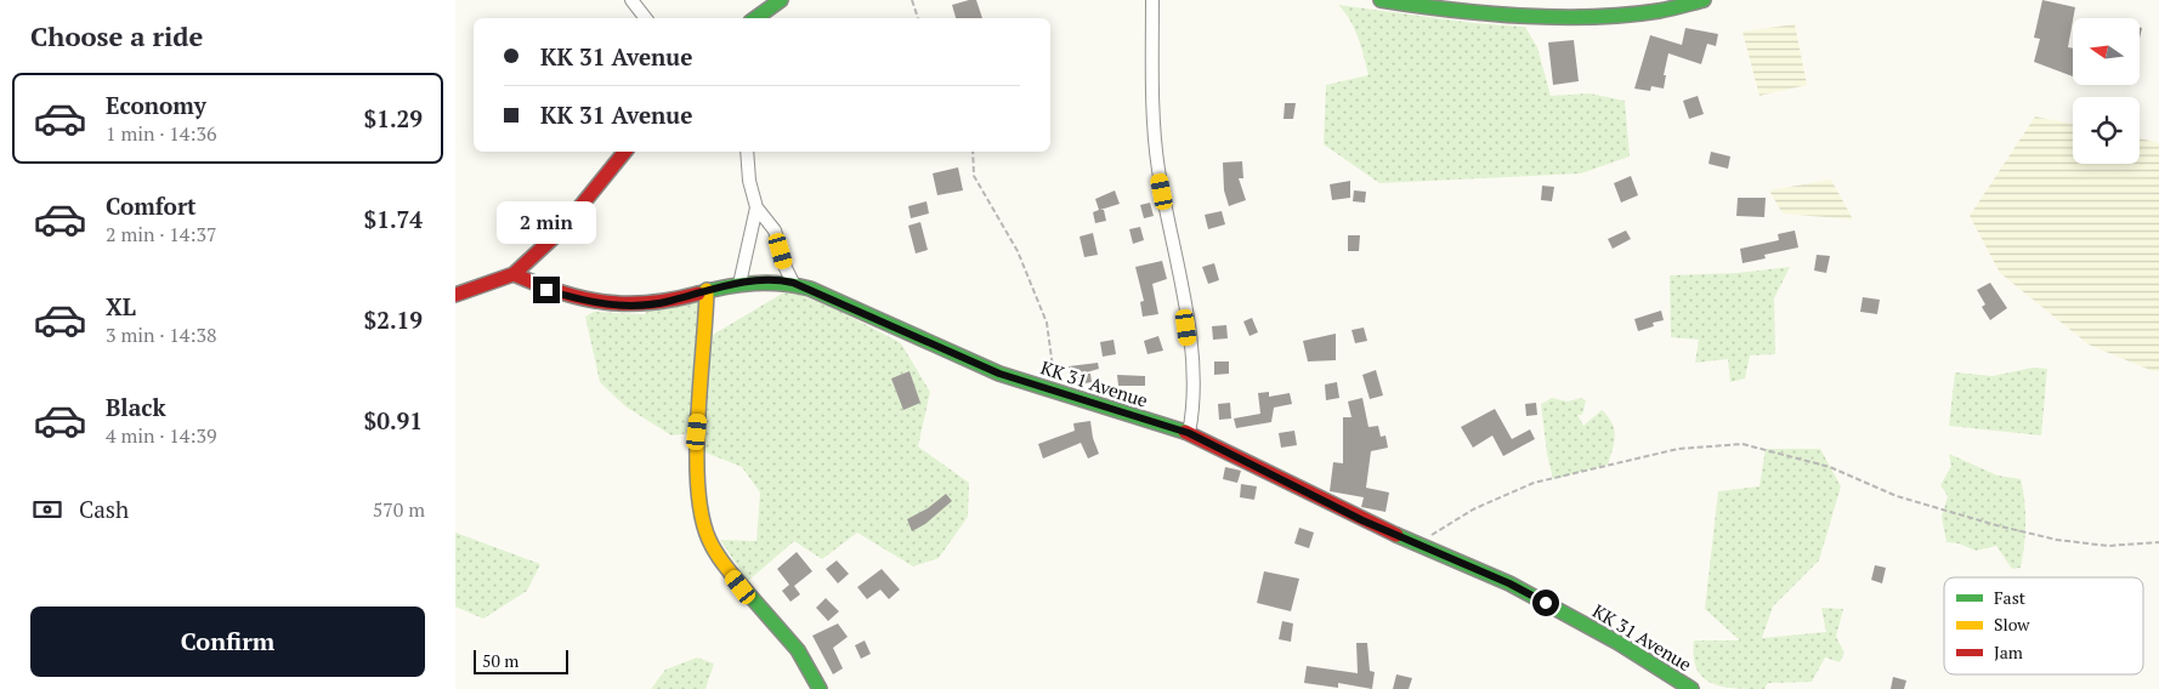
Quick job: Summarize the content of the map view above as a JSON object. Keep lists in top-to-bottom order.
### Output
{
  "streets": {
    "street": ["KK 31 Avenue"]
  },
  "legend": ["Fast", "Slow", "Jam"],
  "scale_bar": "50 m",
  "north": "left",
  "page": {
    "heading": "Choose a ride",
    "banner": ["KK 31 Avenue", "KK 31 Avenue"],
    "list": [
      {
        "name": "Economy",
        "note": "1 min · 14:36",
        "value": "$1.29"
      },
      {
        "name": "Comfort",
        "note": "2 min · 14:37",
        "value": "$1.74"
      },
      {
        "name": "XL",
        "note": "3 min · 14:38",
        "value": "$2.19"
      },
      {
        "name": "Black",
        "note": "4 min · 14:39",
        "value": "$0.91"
      }
    ],
    "bubble": "2 min",
    "pay": ["Cash", "570 m"],
    "buttons": "Confirm",
    "scale": "50 m"
  }
}
